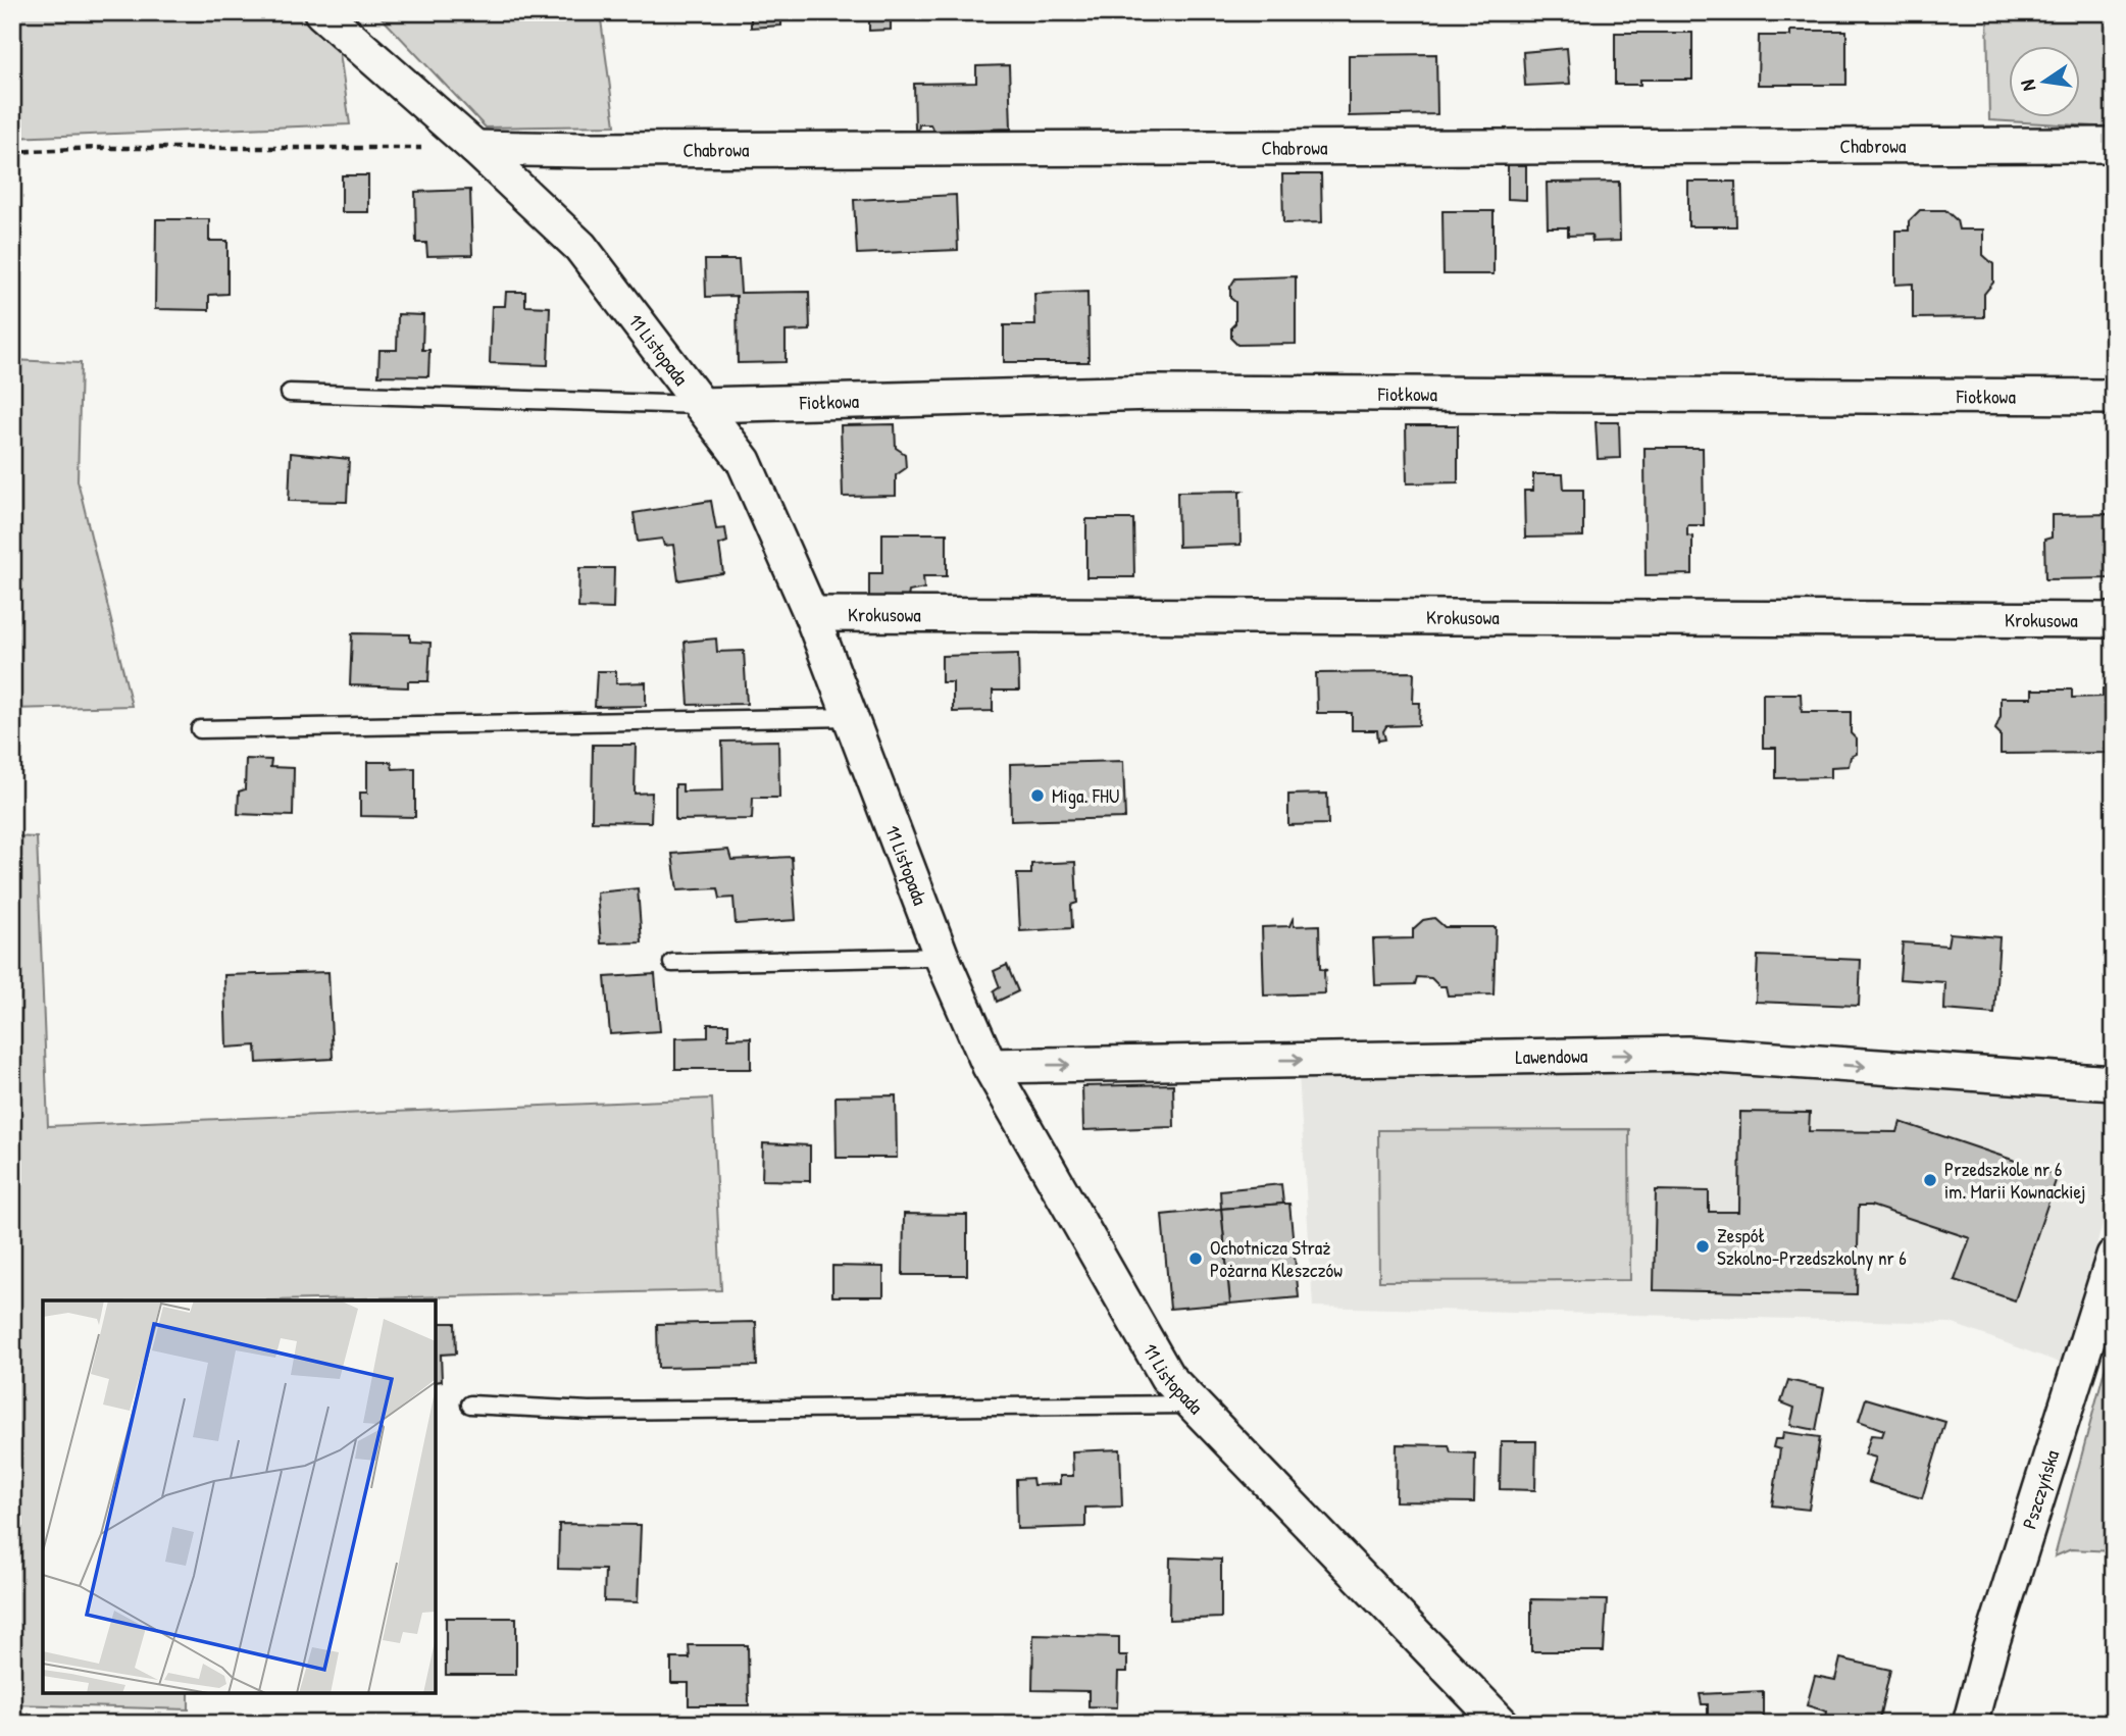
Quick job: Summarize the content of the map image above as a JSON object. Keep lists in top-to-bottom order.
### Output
{
  "streets": {
    "street": [
      "Chabrowa",
      "11 Listopada",
      "Fiołkowa",
      "Krokusowa",
      "Lawendowa",
      "Pszczyńska"
    ]
  },
  "crossings": [
    ["Chabrowa", "11 Listopada"],
    ["11 Listopada", "Fiołkowa"],
    ["11 Listopada", "Krokusowa"],
    ["11 Listopada", "Lawendowa"]
  ],
  "one_way": ["Lawendowa"],
  "places": [
    "Miga. FHU",
    "Przedszkole nr 6 im. Marii Kownackiej",
    "Zespół Szkolno-Przedszkolny nr 6",
    "Ochotnicza Straż Pożarna Kleszczów"
  ],
  "north": "left"
}
